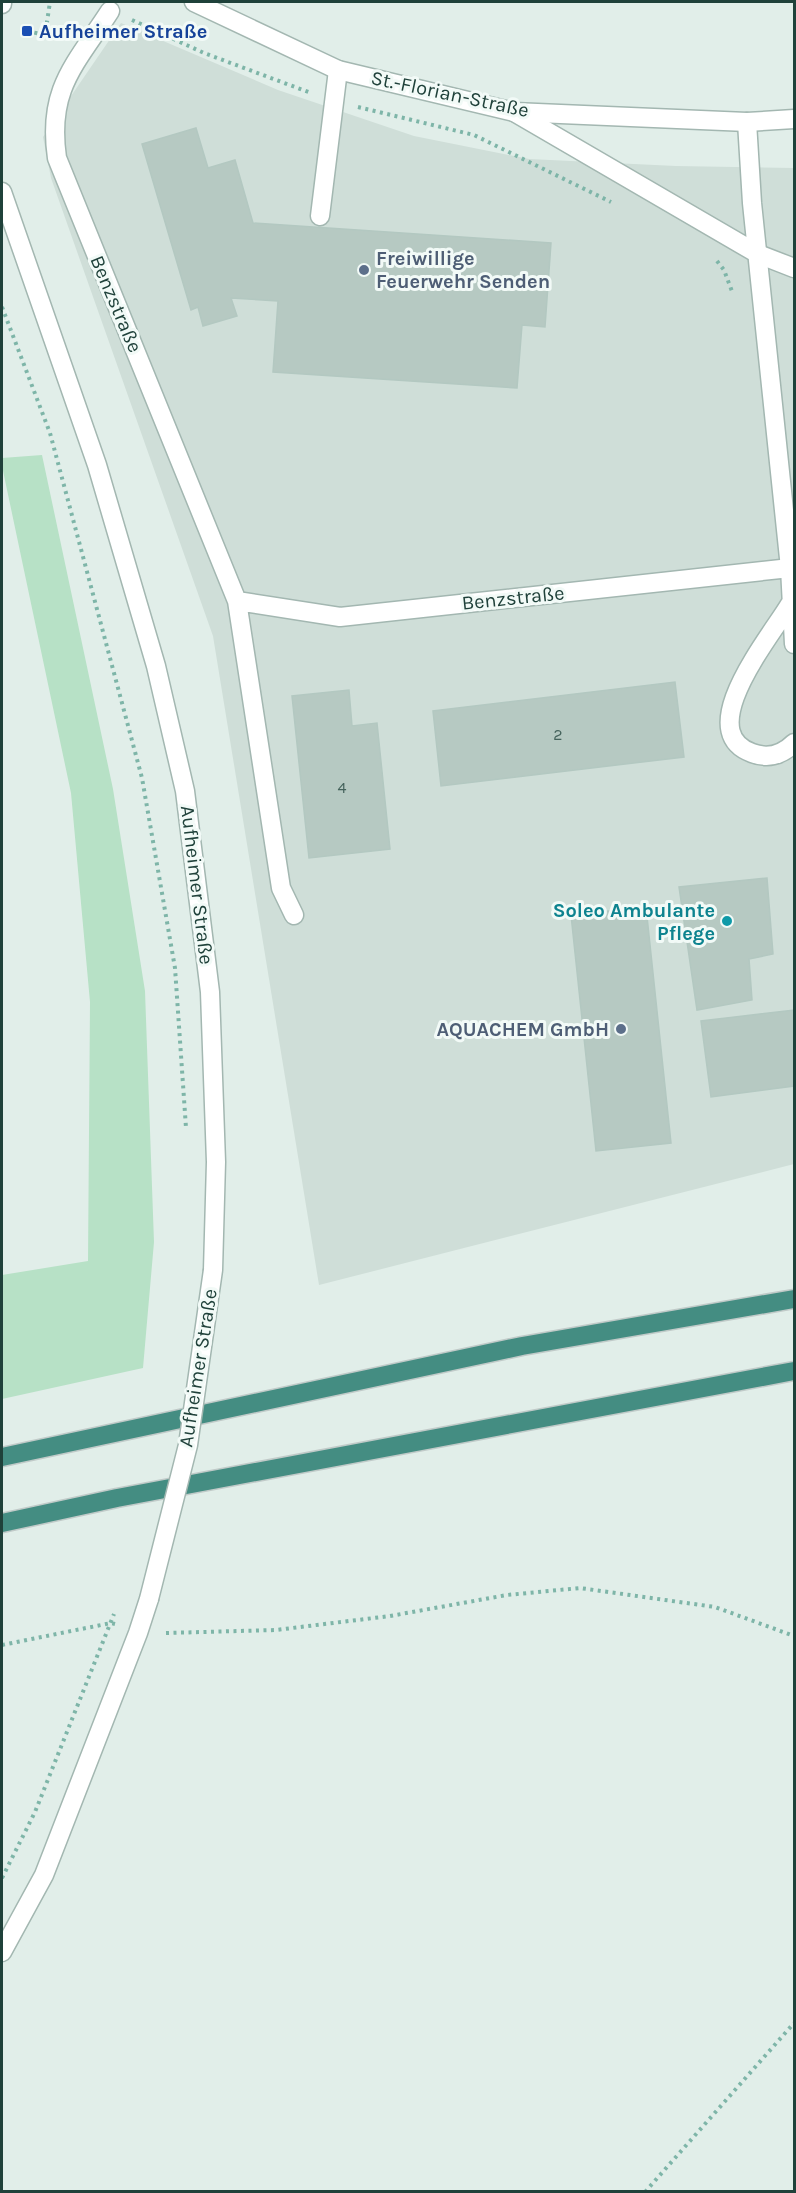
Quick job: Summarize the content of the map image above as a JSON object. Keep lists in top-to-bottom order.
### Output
{
  "streets": {
    "street": ["St.-Florian-Straße", "Benzstraße", "Aufheimer Straße"]
  },
  "places": {
    "transit": ["Aufheimer Straße"],
    "other": ["Freiwillige Feuerwehr Senden", "Soleo Ambulante Pflege", "AQUACHEM GmbH"]
  },
  "house_numbers": ["2", "4"]
}
